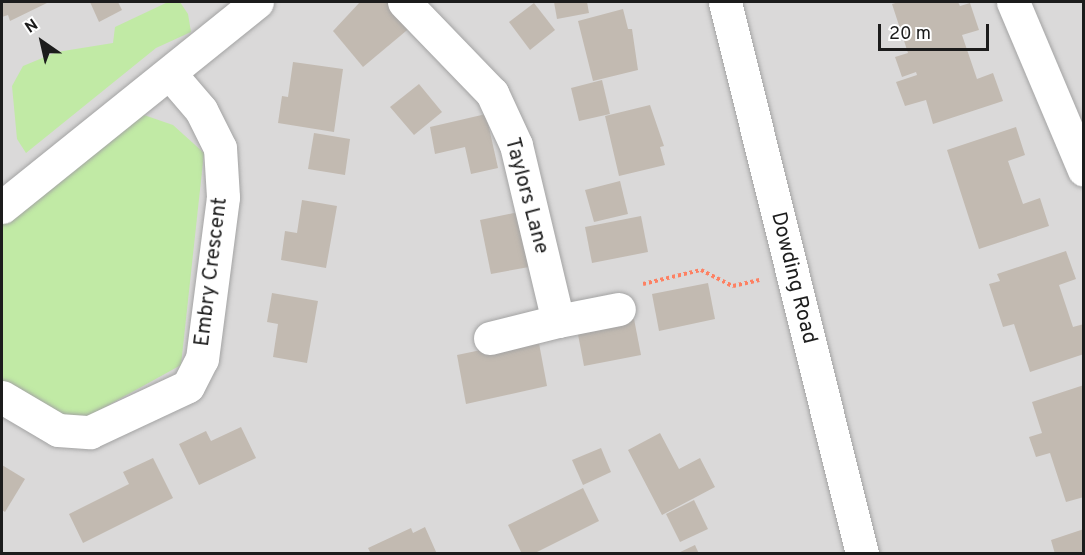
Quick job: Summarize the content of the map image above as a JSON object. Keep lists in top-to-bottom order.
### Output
{
  "streets": {
    "street": ["Taylors Lane", "Embry Crescent", "Dowding Road"]
  },
  "scale_bar": "20 m",
  "north": "top left"
}
